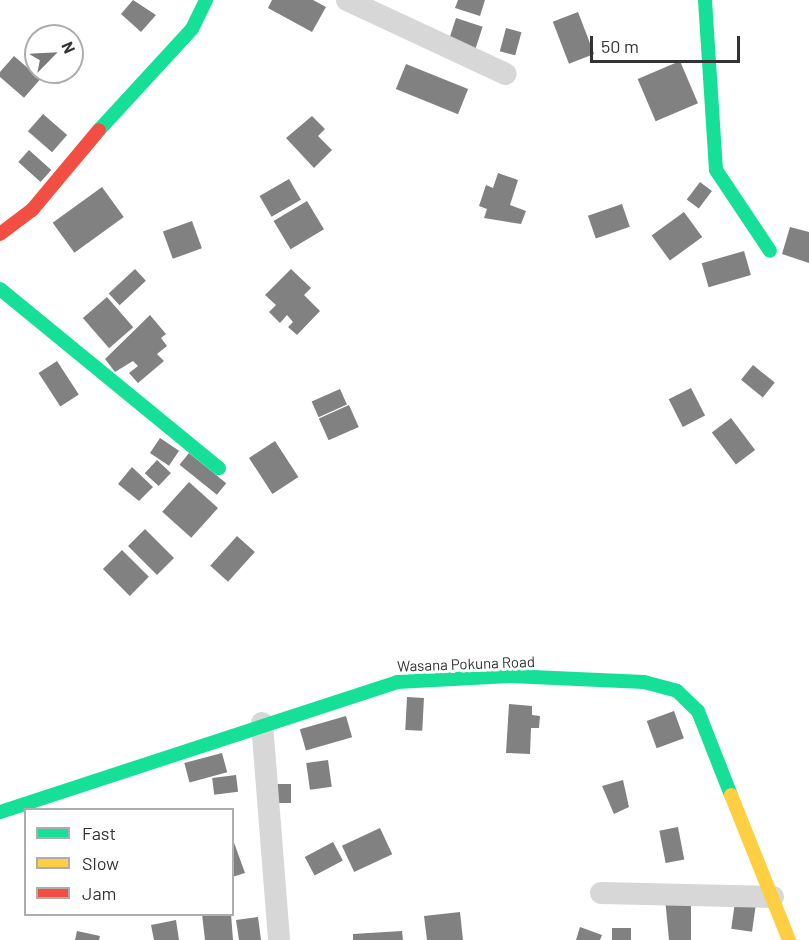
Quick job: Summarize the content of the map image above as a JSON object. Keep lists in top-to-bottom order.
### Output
{
  "streets": {
    "street": ["Wasana Pokuna Road"]
  },
  "legend": ["Fast", "Slow", "Jam"],
  "scale_bar": "50 m",
  "north": "top right"
}
